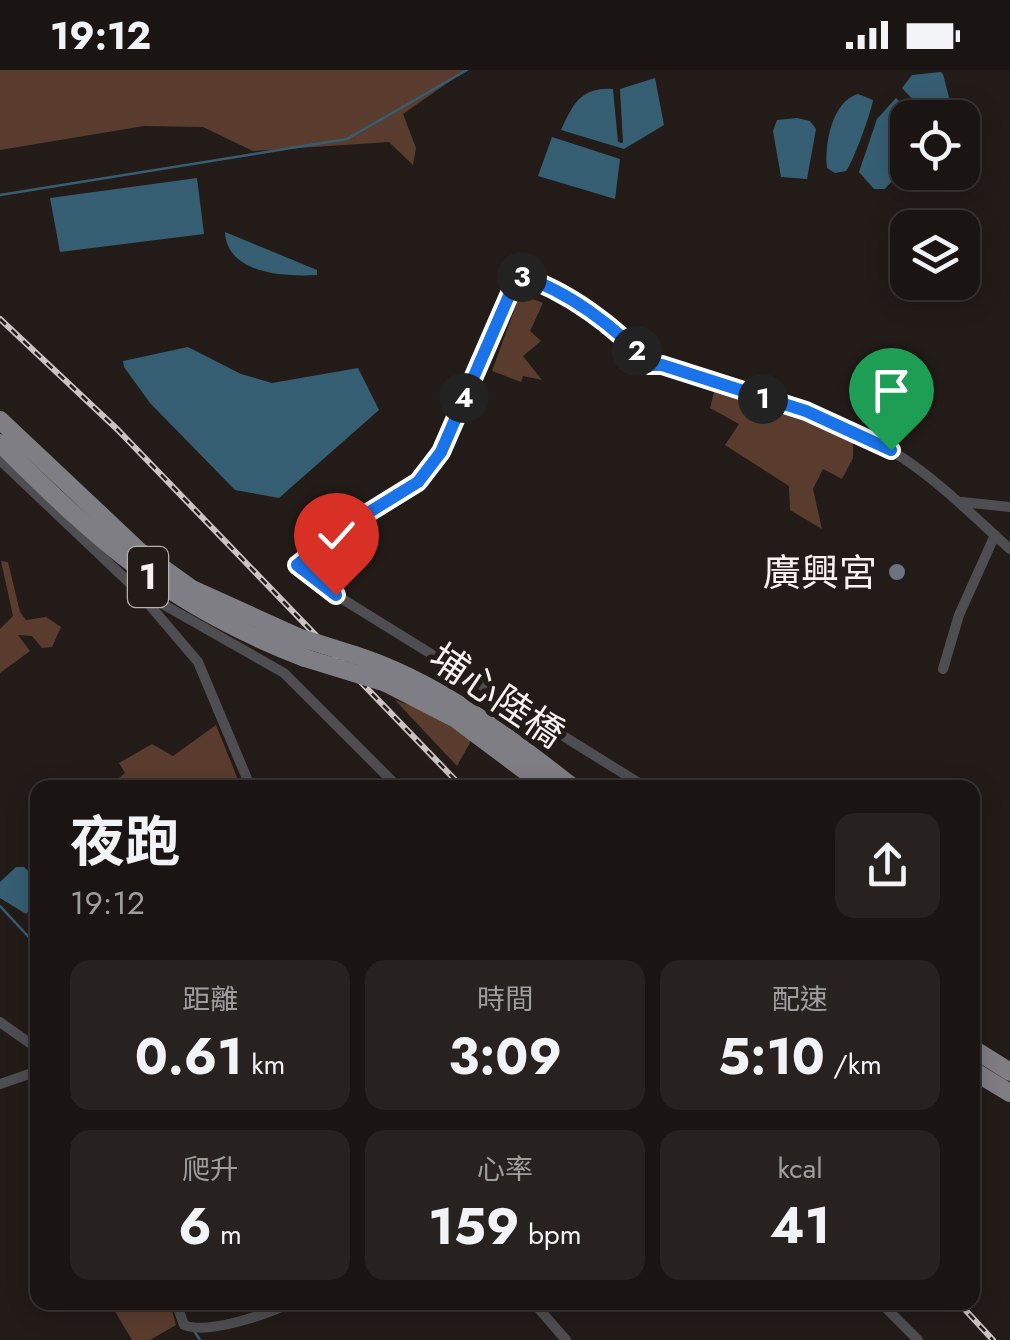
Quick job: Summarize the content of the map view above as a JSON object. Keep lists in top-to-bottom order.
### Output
{
  "streets": {
    "main road": ["1", "埔心陸橋"]
  },
  "crossings": [
    ["1", "埔心陸橋"]
  ],
  "places": ["廣興宮"],
  "page": {
    "status": "19:12",
    "pins": [
      "3",
      "2",
      "4",
      "1"
    ],
    "heading": ["夜跑", "19:12"],
    "stats": [
      ["距離", "0.61 km"],
      ["時間", "3:09"],
      ["配速", "5:10 /km"],
      ["爬升", "6 m"],
      ["心率", "159 bpm"],
      ["kcal", "41"]
    ]
  }
}
